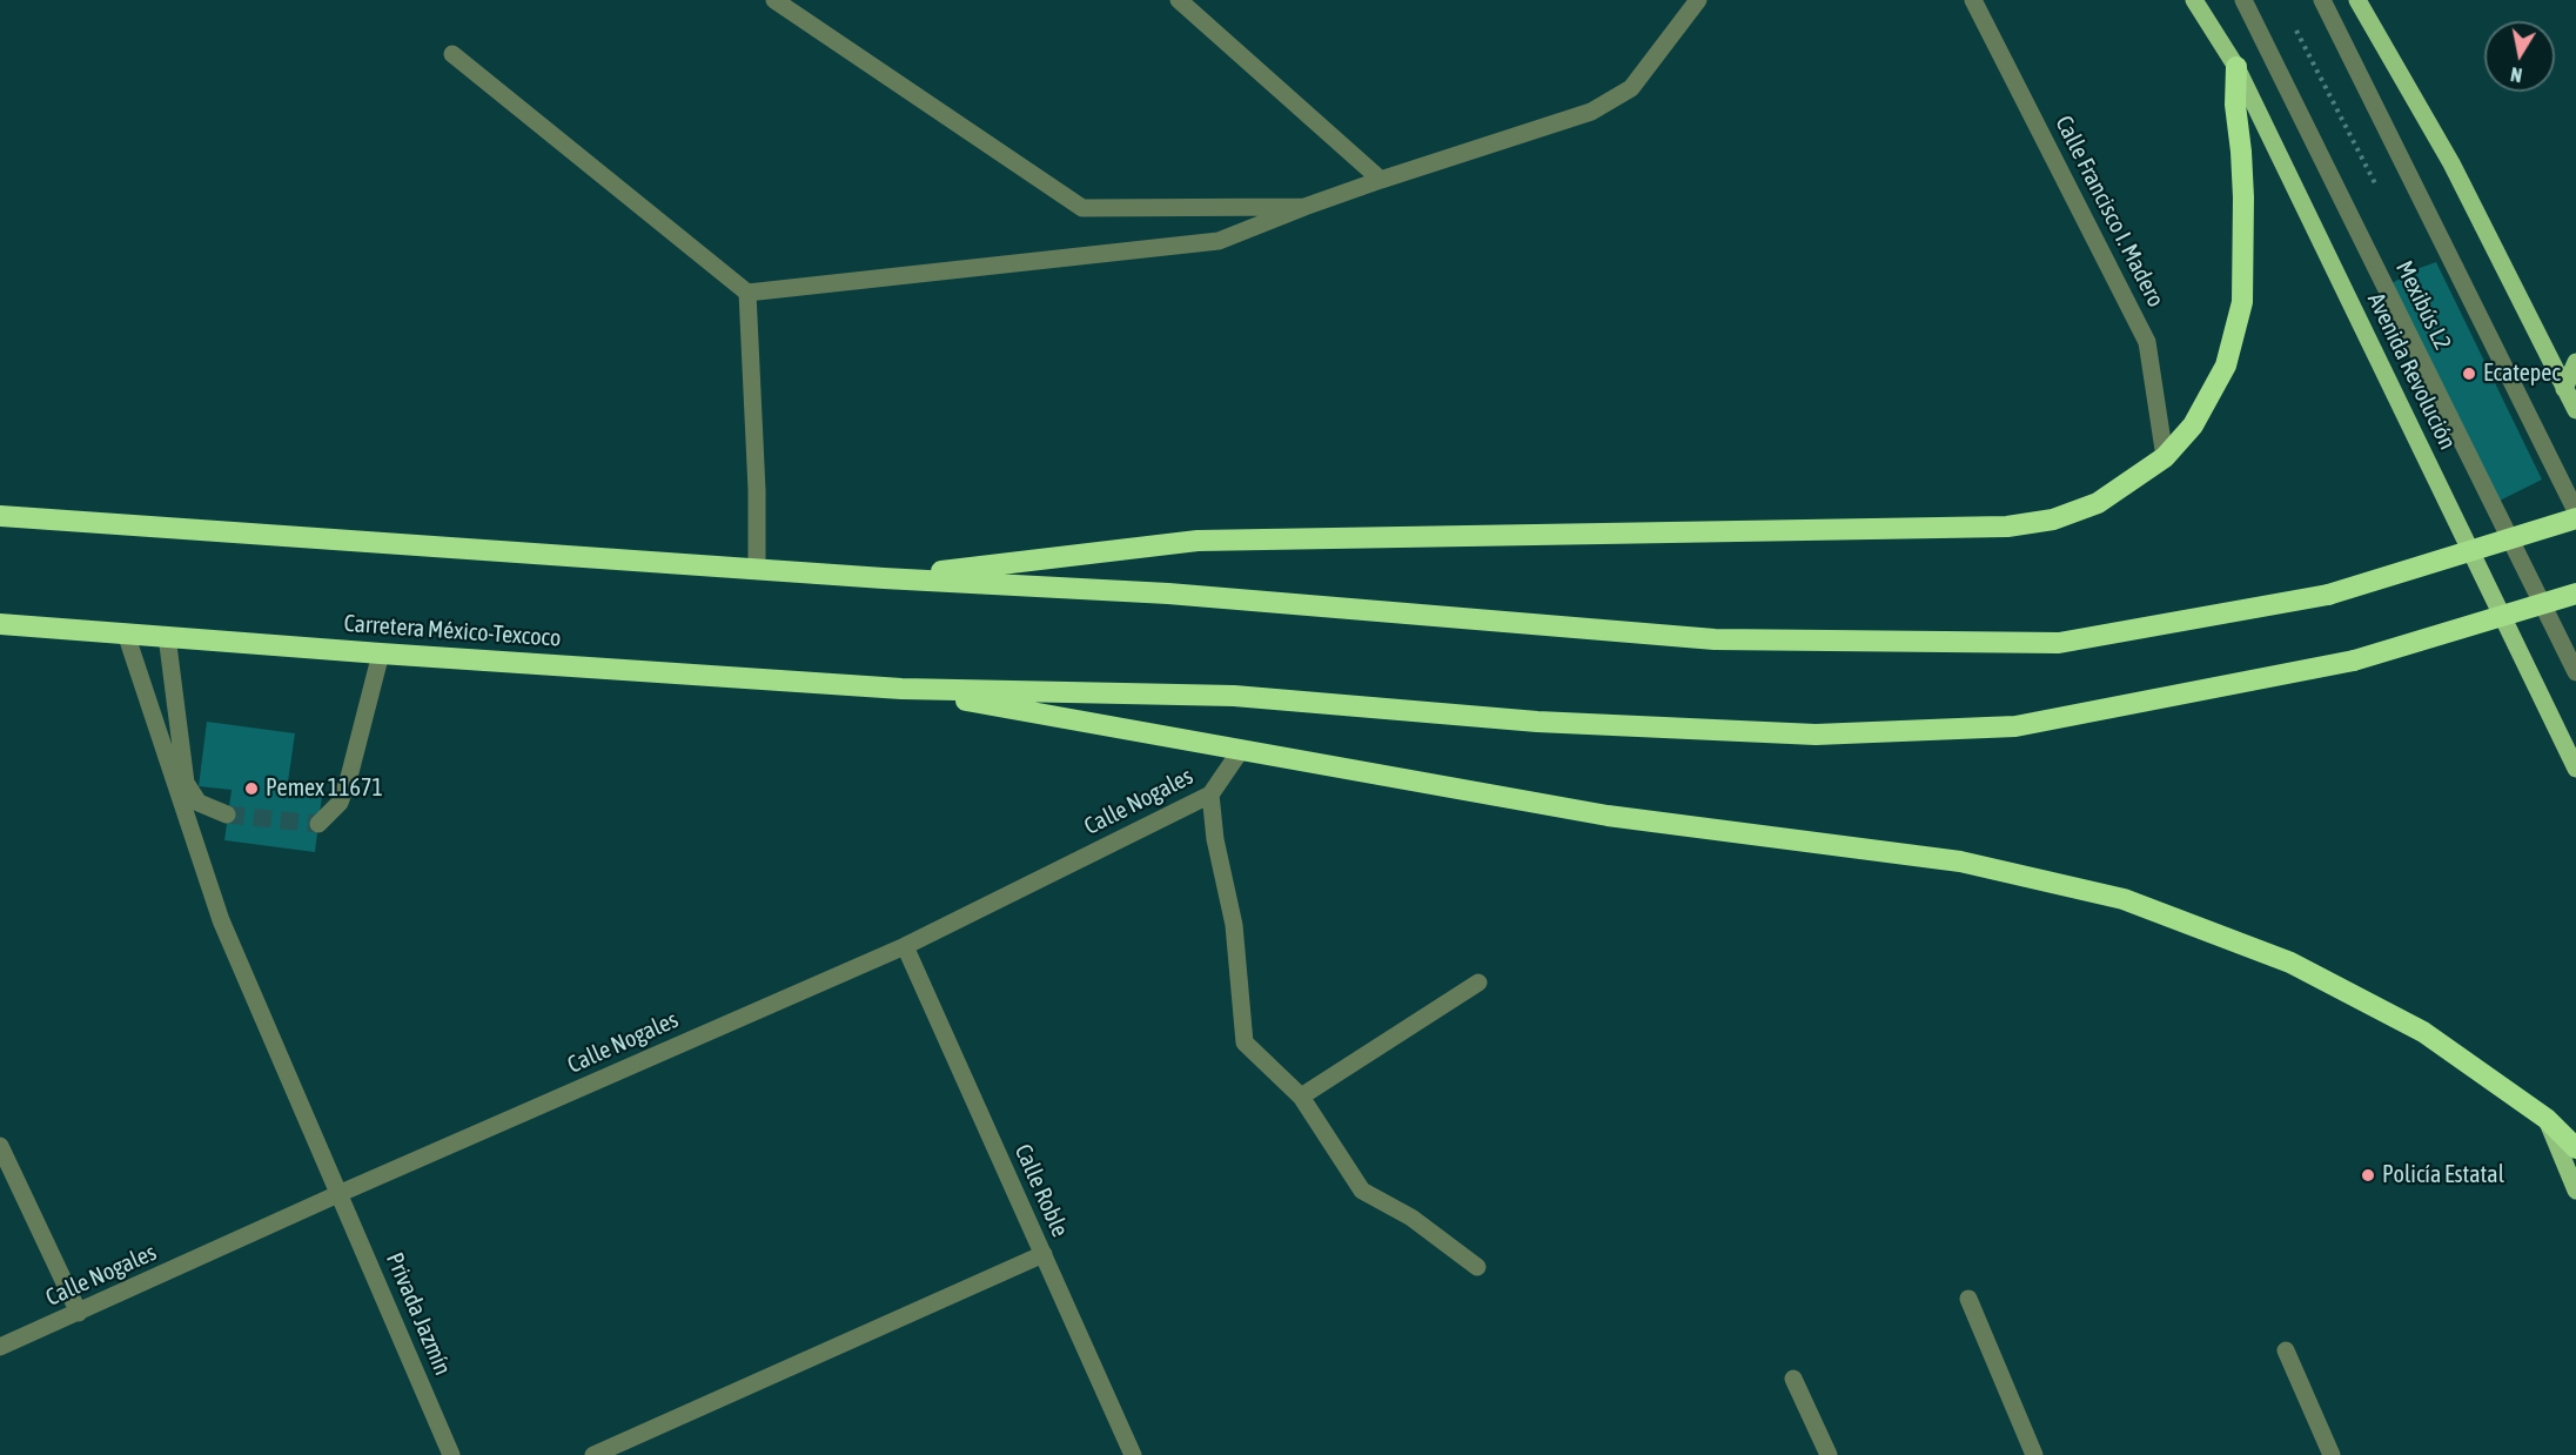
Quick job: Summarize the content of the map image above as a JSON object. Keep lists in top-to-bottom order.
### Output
{
  "streets": {
    "highway": ["Carretera México-Texcoco"],
    "main road": ["Avenida Revolución"],
    "street": [
      "Calle Francisco I. Madero",
      "Mexibús L2",
      "Calle Nogales",
      "Calle Roble",
      "Privada Jazmín"
    ]
  },
  "crossings": [
    ["Carretera México-Texcoco", "Privada Jazmín"],
    ["Calle Nogales", "Calle Roble"],
    ["Calle Nogales", "Privada Jazmín"]
  ],
  "places": ["Ecatepec", "Pemex 11671", "Policía Estatal"],
  "north": "bottom"
}
